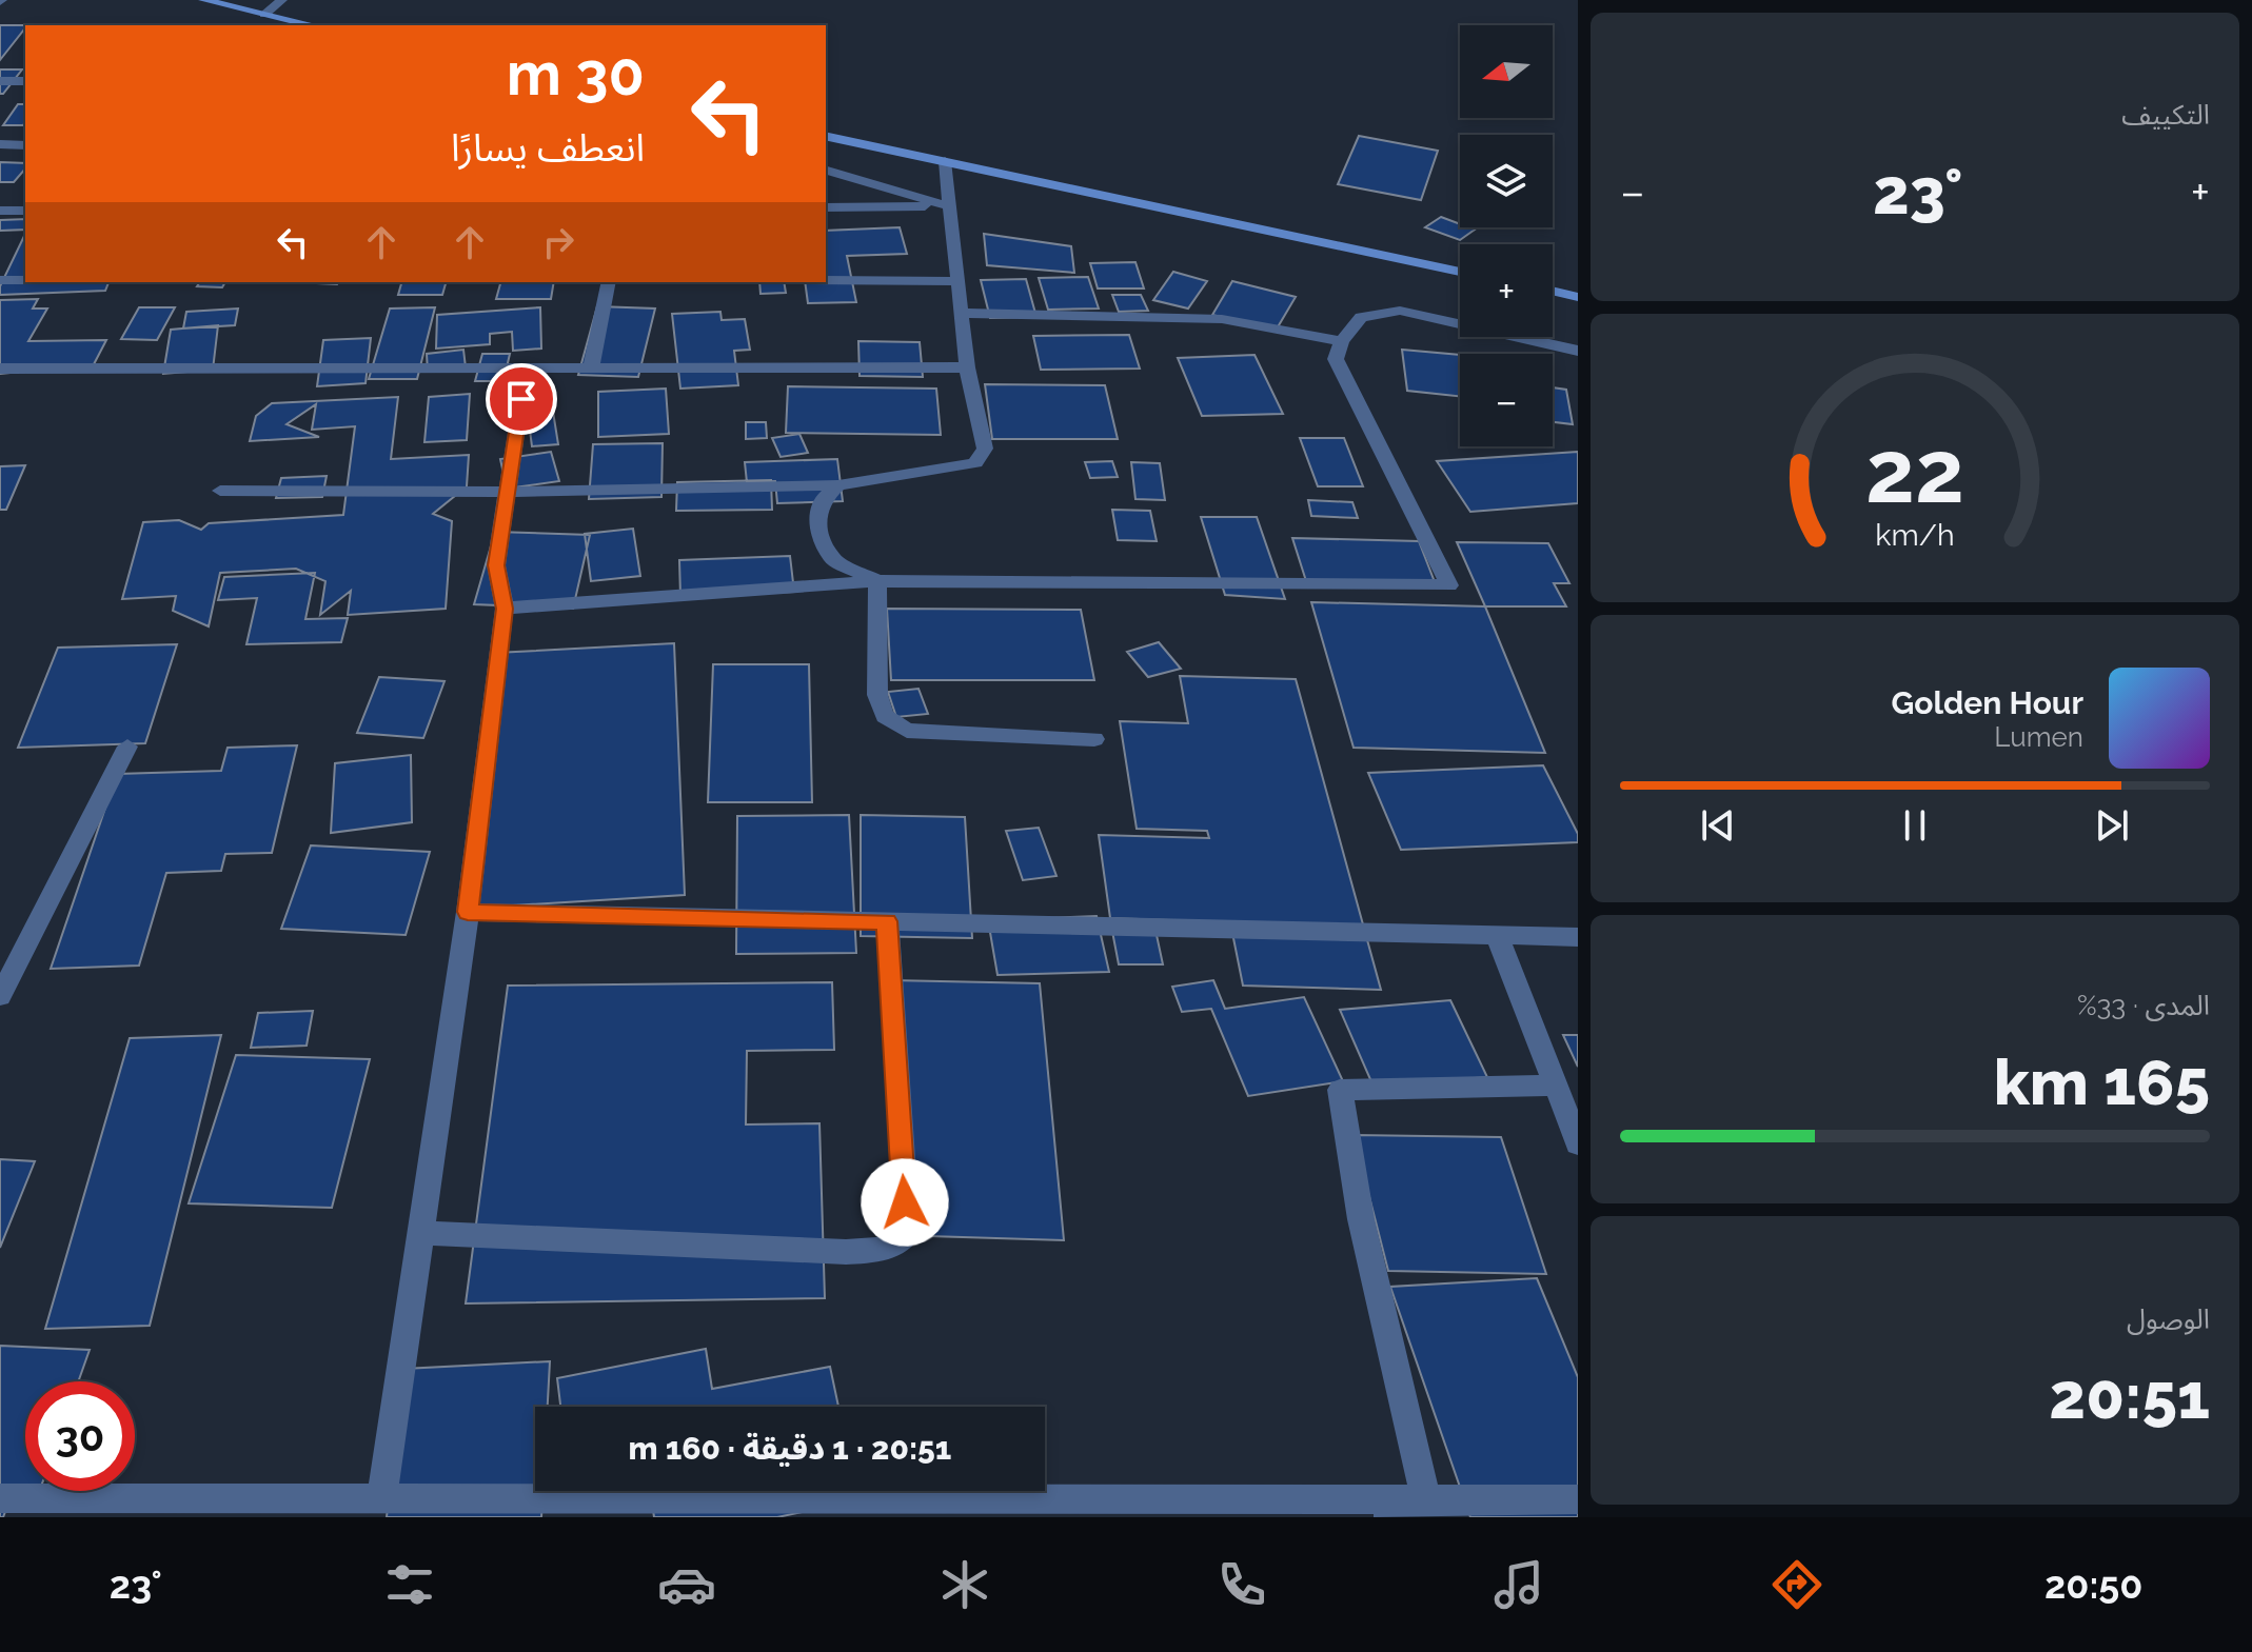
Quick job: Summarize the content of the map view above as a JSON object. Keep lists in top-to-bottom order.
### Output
{
  "north": "left",
  "page": {
    "tile": [
      "التكييف",
      ["المدى · 33%", "165 km"],
      ["الوصول", "20:51"]
    ],
    "map_buttons": ["+", "−"],
    "turn": ["30 m", "انعطف يسارًا"],
    "heat": ["−", "23°", "+"],
    "song": ["Golden Hour", "Lumen"],
    "limit": "30",
    "trip": "20:51 · 1 دقيقة · 160 m",
    "tabs": ["20:50", "23°"],
    "gauge": ["22", "km/h"]
  }
}
